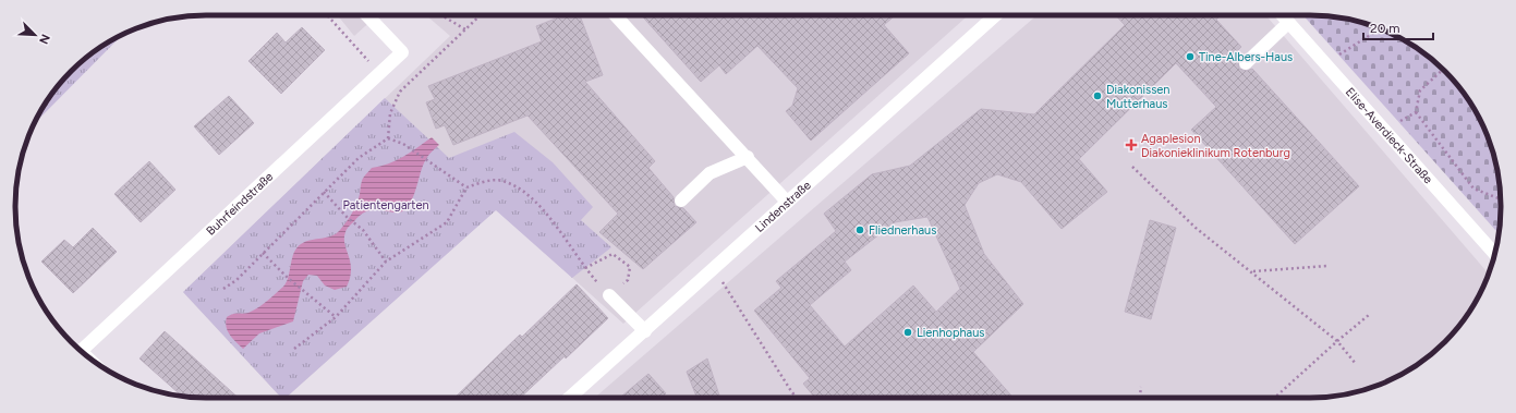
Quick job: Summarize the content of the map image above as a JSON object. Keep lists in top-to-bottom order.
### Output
{
  "streets": {
    "street": ["Elise-Averdieck-Straße", "Buhrfeindstraße", "Lindenstraße"]
  },
  "parks": ["Patientengarten"],
  "places": {
    "other": [
      "Tine-Albers-Haus",
      "Diakonissen Mutterhaus",
      "Fliednerhaus",
      "Lienhophaus"
    ],
    "health": ["Agaplesion Diakonieklinikum Rotenburg"]
  },
  "scale_bar": "20 m",
  "north": "bottom right"
}
